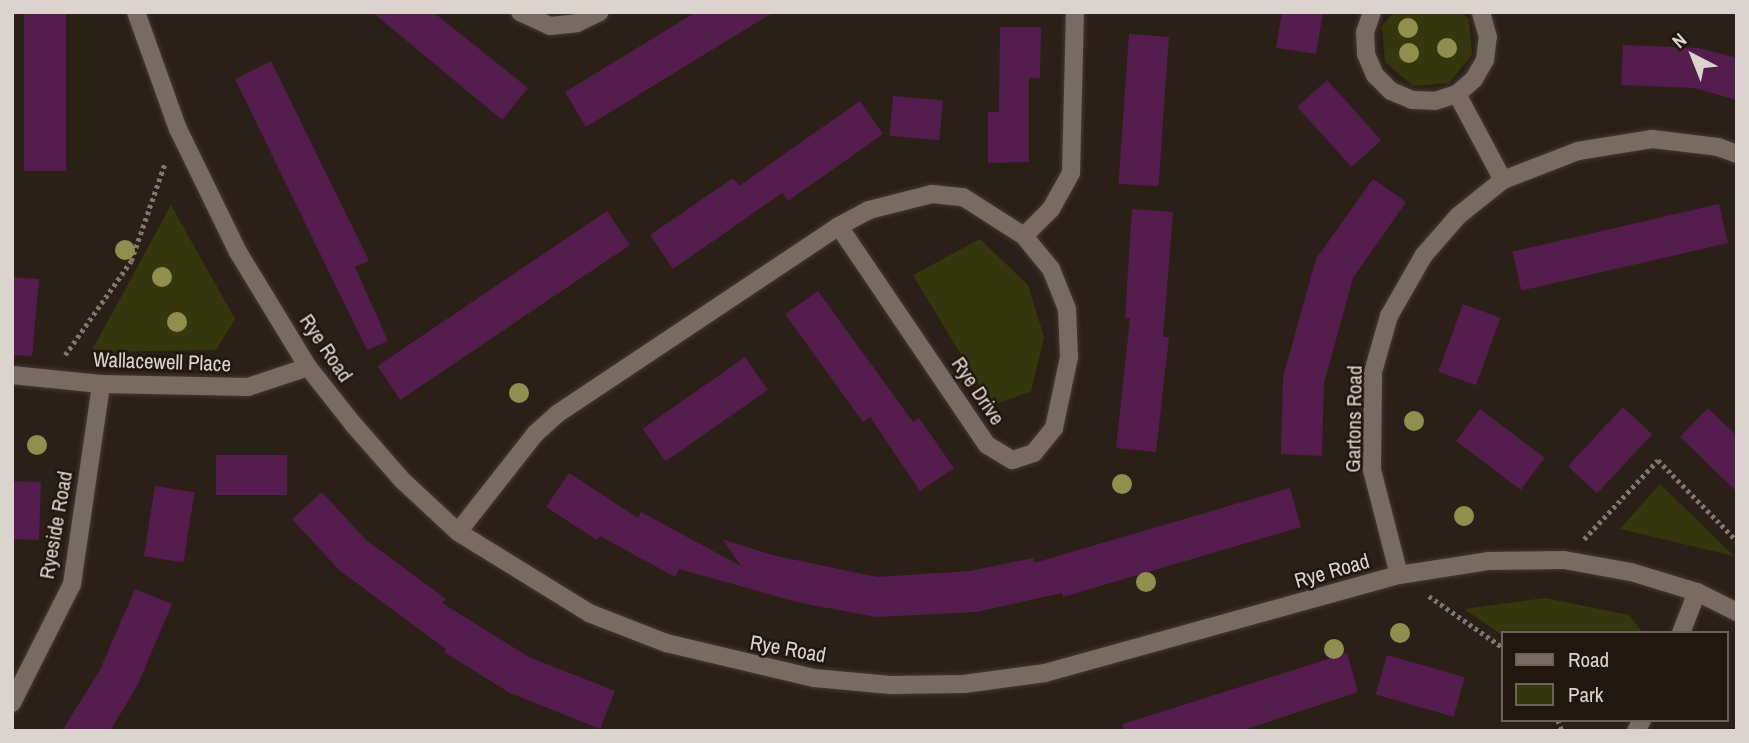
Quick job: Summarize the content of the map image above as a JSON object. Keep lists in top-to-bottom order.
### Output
{
  "streets": {
    "street": [
      "Rye Road",
      "Wallacewell Place",
      "Rye Drive",
      "Gartons Road",
      "Ryeside Road"
    ]
  },
  "crossings": [
    ["Rye Road", "Wallacewell Place"],
    ["Rye Road", "Rye Drive"],
    ["Rye Road", "Gartons Road"],
    ["Wallacewell Place", "Ryeside Road"]
  ],
  "legend": ["Road", "Park"],
  "north": "top left"
}
